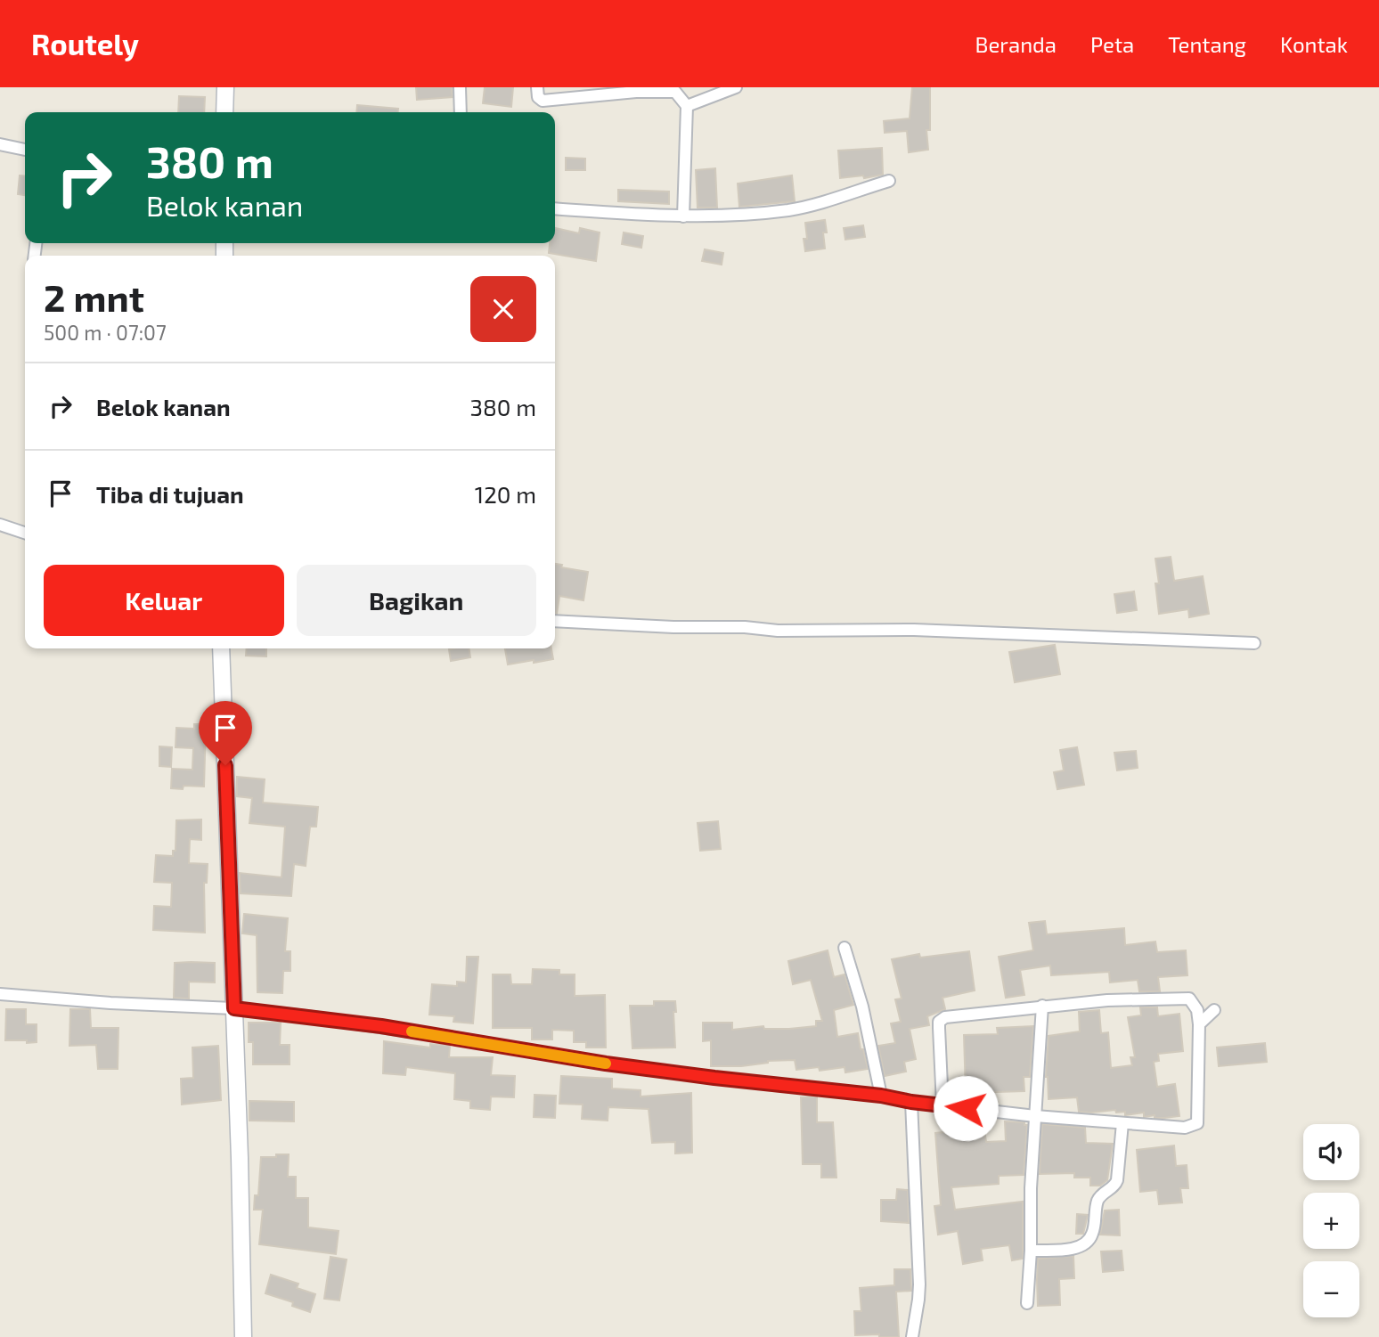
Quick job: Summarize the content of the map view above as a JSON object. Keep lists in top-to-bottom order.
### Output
{
  "page": {
    "header": "Routely",
    "nav": [
      "Beranda",
      "Peta",
      "Tentang",
      "Kontak"
    ],
    "turn": ["380 m", "Belok kanan"],
    "heading": ["2 mnt", "500 m · 07:07"],
    "list": [
      {
        "name": "Belok kanan",
        "value": "380 m"
      },
      {
        "name": "Tiba di tujuan",
        "value": "120 m"
      }
    ],
    "buttons": ["Keluar", "Bagikan"],
    "map_buttons": ["+", "−"]
  }
}
